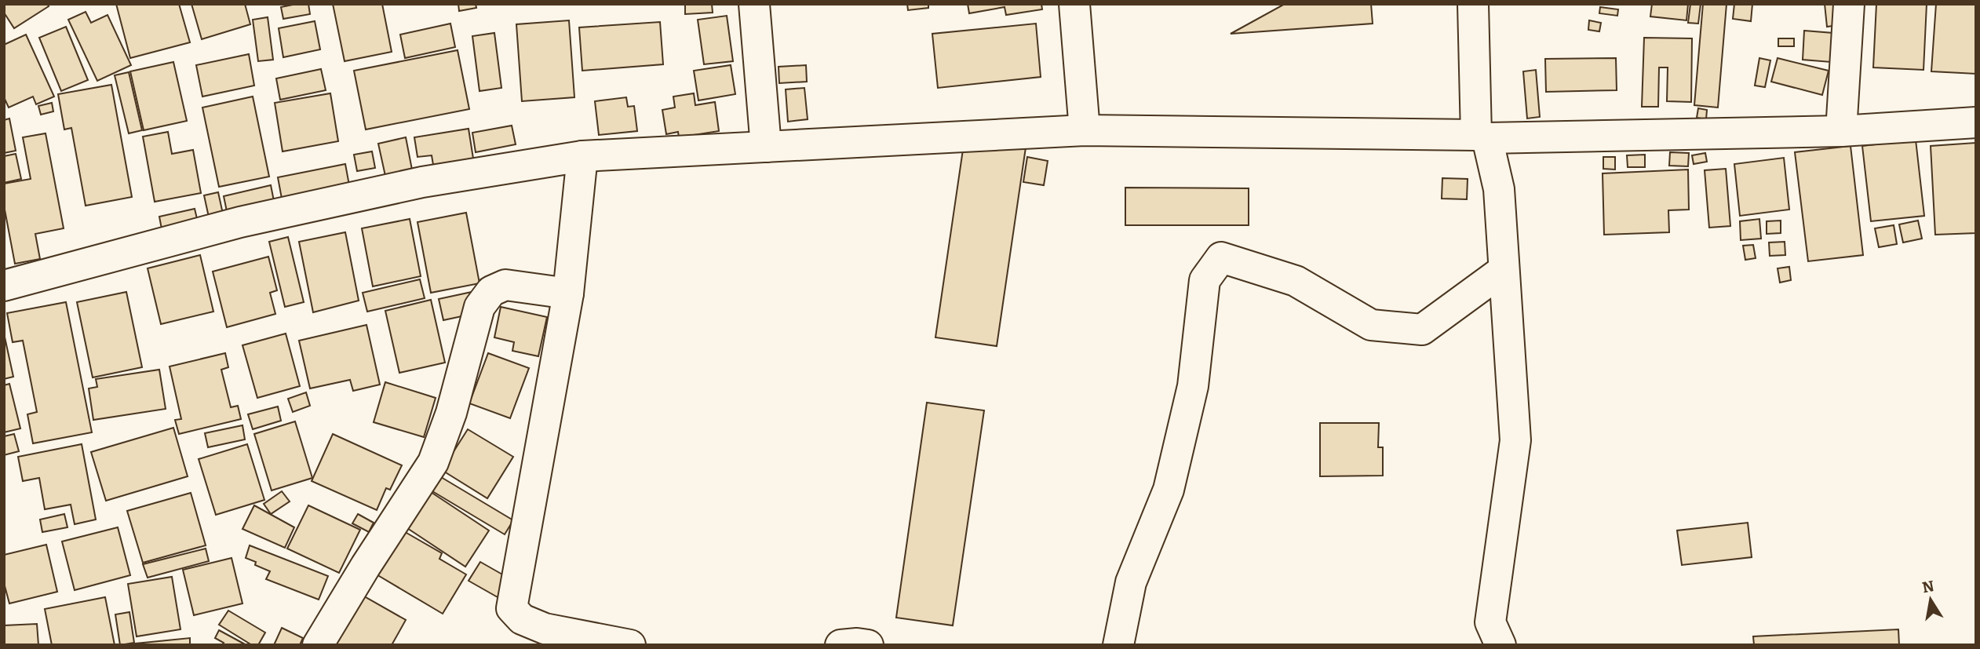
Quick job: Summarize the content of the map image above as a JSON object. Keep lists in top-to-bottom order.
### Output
{
  "north": "top"
}
